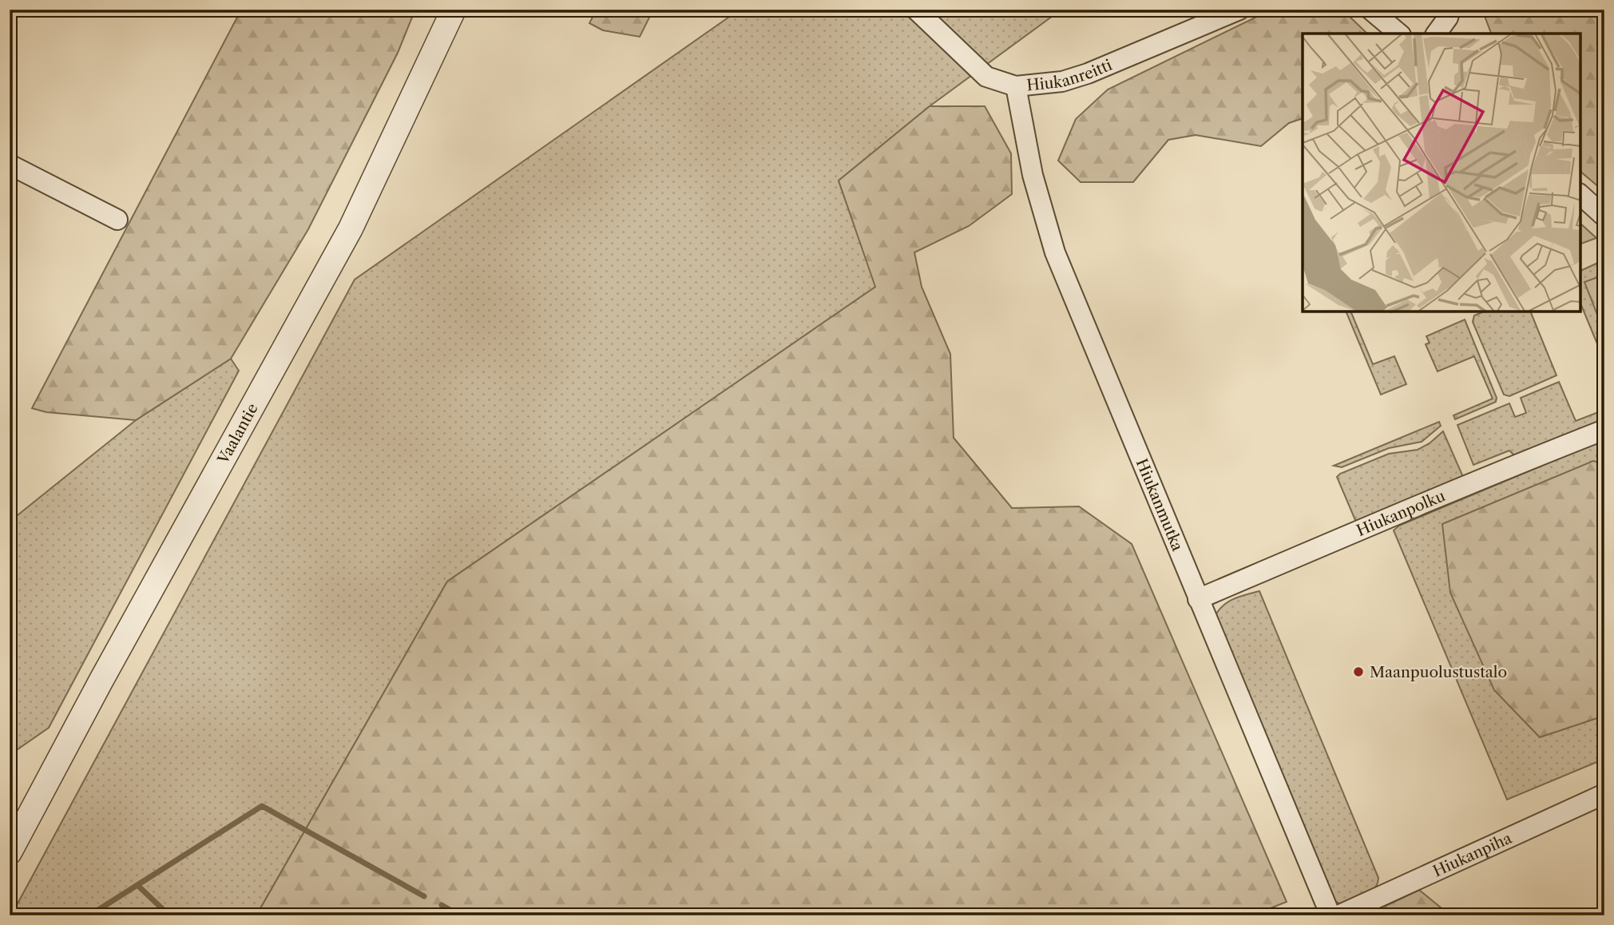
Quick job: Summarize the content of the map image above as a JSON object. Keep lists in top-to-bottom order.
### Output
{
  "streets": {
    "street": [
      "Hiukanreitti",
      "Vaalantie",
      "Hiukanmutka",
      "Hiukanpolku",
      "Hiukanpiha"
    ]
  },
  "crossings": [
    ["Hiukanreitti", "Hiukanmutka"],
    ["Hiukanmutka", "Hiukanpolku"]
  ],
  "places": ["Maanpuolustustalo"]
}
